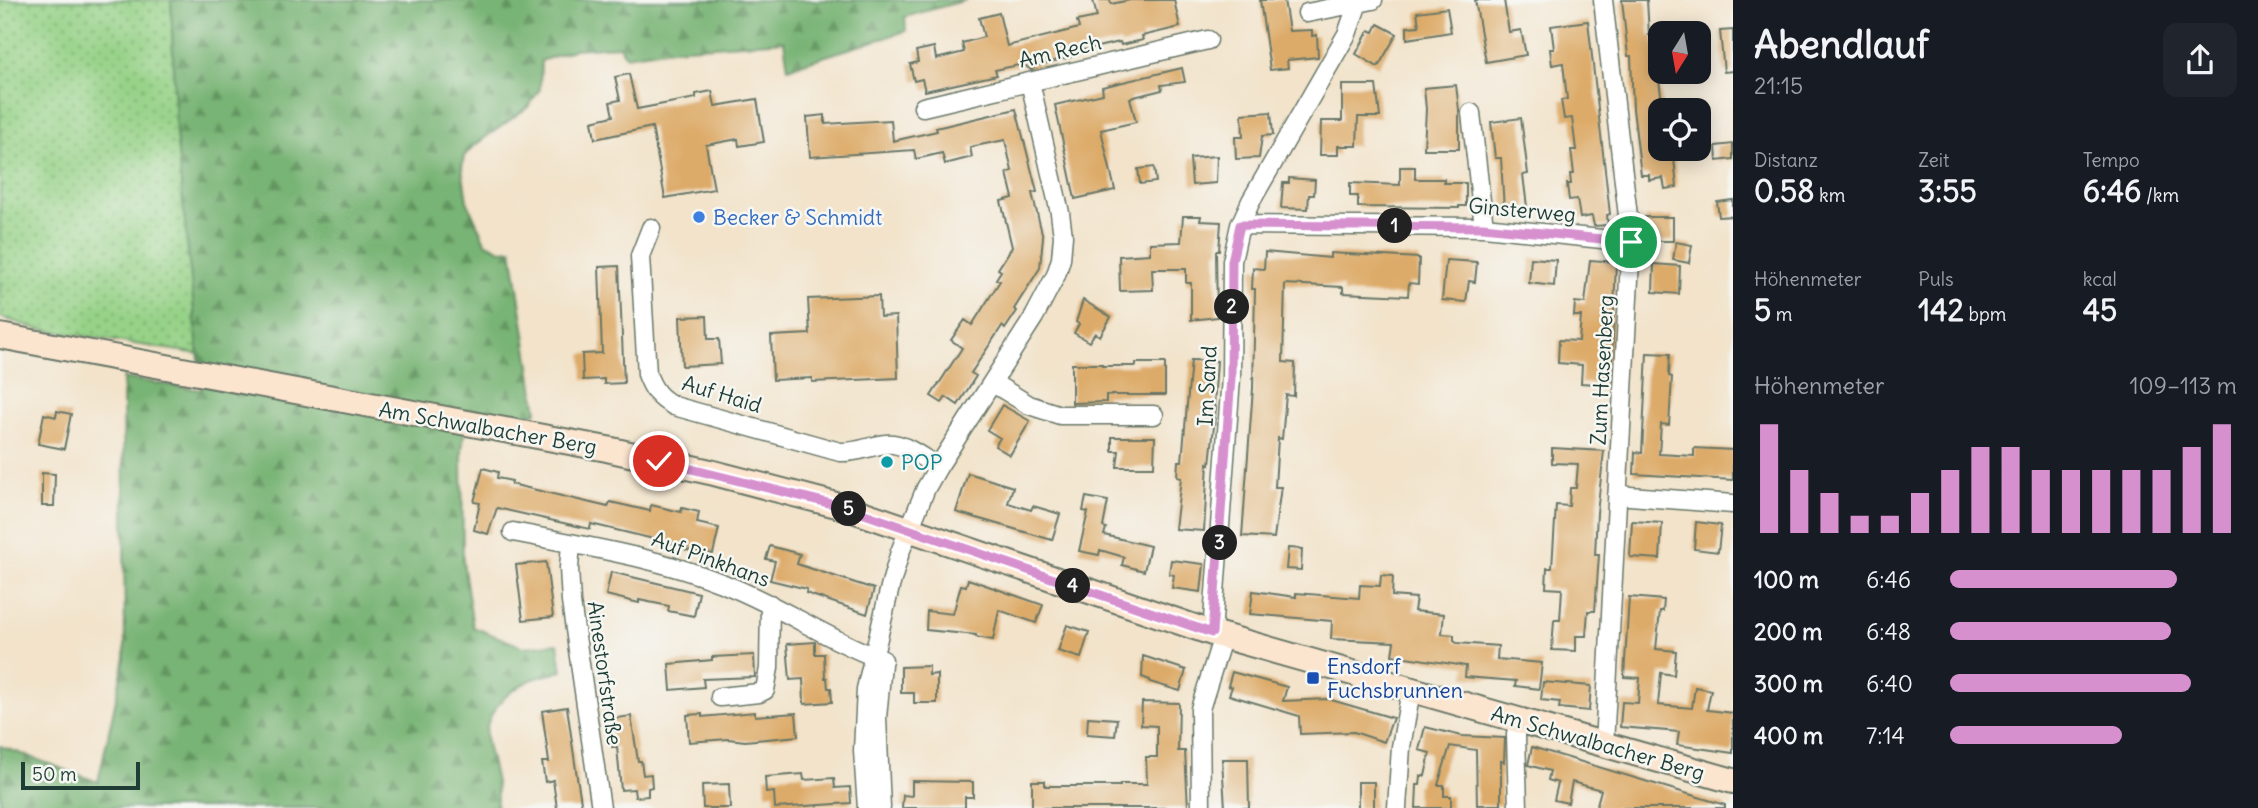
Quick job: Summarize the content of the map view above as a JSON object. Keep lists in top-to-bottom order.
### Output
{
  "streets": {
    "main road": ["Am Schwalbacher Berg"],
    "street": [
      "Am Rech",
      "Ginsterweg",
      "Zum Hasenberg",
      "Im Sand",
      "Auf Haid",
      "Auf Pinkhans",
      "Ainestorfstraße"
    ]
  },
  "crossings": [
    ["Ginsterweg", "Zum Hasenberg"],
    ["Ginsterweg", "Im Sand"],
    ["Zum Hasenberg", "Am Schwalbacher Berg"],
    ["Im Sand", "Am Schwalbacher Berg"],
    ["Auf Pinkhans", "Ainestorfstraße"]
  ],
  "places": {
    "other": ["Becker & Schmidt", "POP"],
    "transit": ["Ensdorf Fuchsbrunnen"]
  },
  "scale_bar": "50 m",
  "north": "bottom",
  "page": {
    "heading": ["Abendlauf", "21:15"],
    "stats": [
      ["Distanz", "0.58 km"],
      ["Zeit", "3:55"],
      ["Tempo", "6:46 /km"],
      ["Höhenmeter", "5 m"],
      ["Puls", "142 bpm"],
      ["kcal", "45"]
    ],
    "pins": [
      "1",
      "2",
      "5",
      "3",
      "4"
    ],
    "chart": ["Höhenmeter", "109–113 m"],
    "list": [
      {
        "name": "100 m",
        "note": "6:46"
      },
      {
        "name": "200 m",
        "note": "6:48"
      },
      {
        "name": "300 m",
        "note": "6:40"
      },
      {
        "name": "400 m",
        "note": "7:14"
      }
    ],
    "scale": "50 m"
  }
}
